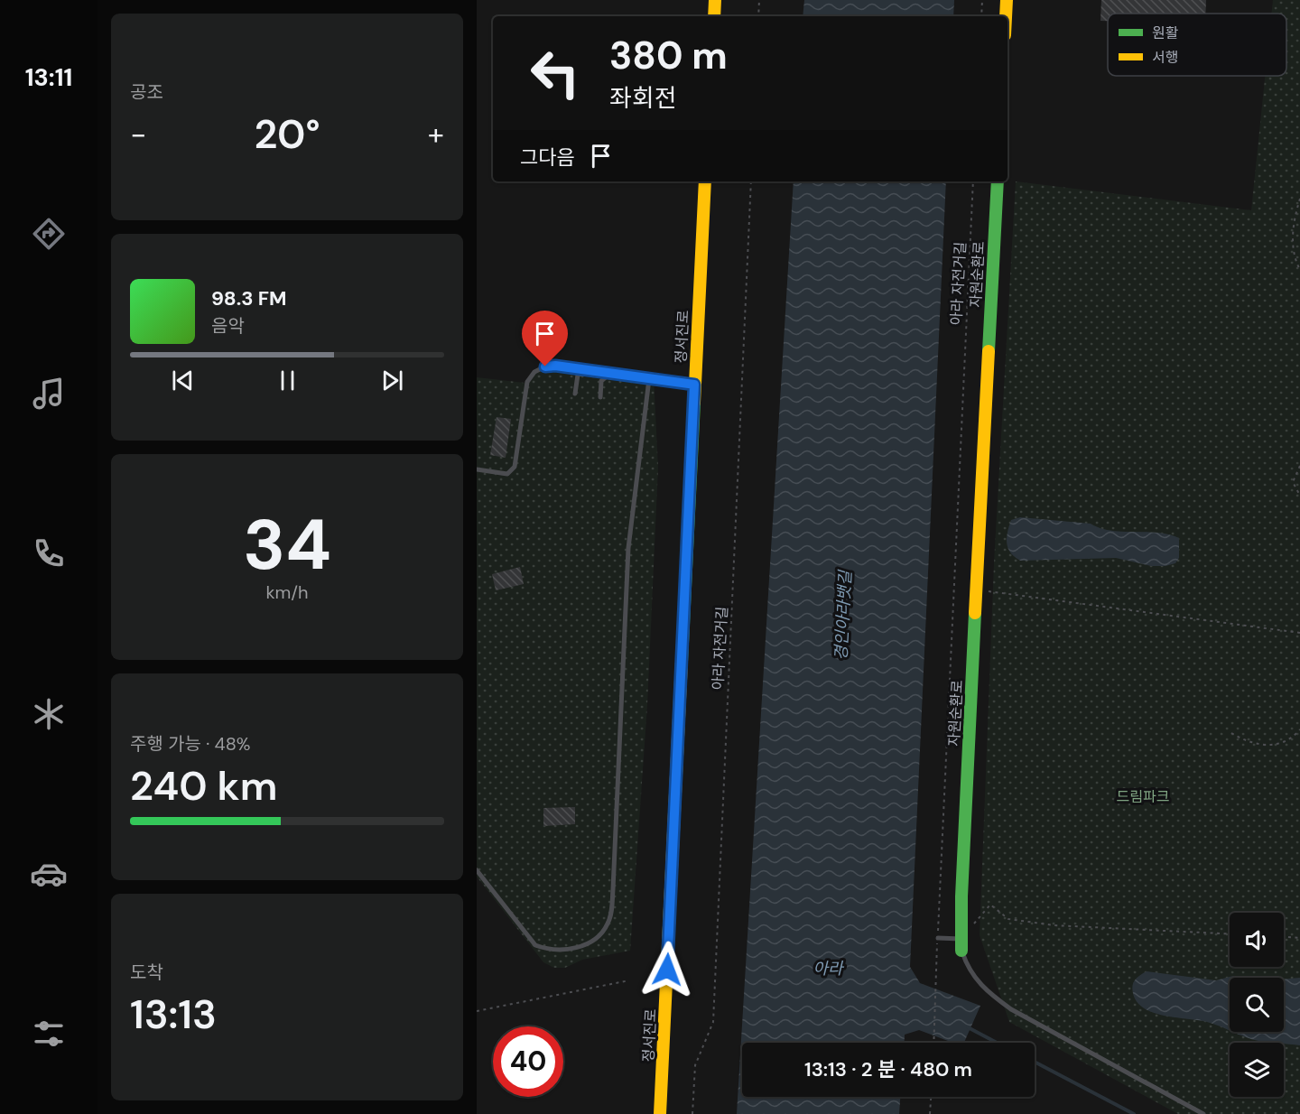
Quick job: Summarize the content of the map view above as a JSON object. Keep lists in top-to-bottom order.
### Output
{
  "streets": {
    "street": ["자원순환로", "정서진로"],
    "path": ["아라 자전거길"]
  },
  "water": ["경인아라뱃길", "아라"],
  "parks": ["드림파크"],
  "legend": ["원활", "서행"],
  "page": {
    "tabs": "13:11",
    "tile": [
      "공조",
      ["34", "km/h"],
      ["주행 가능 · 48%", "240 km"],
      ["도착", "13:13"]
    ],
    "turn": ["380 m", "좌회전"],
    "heat": ["−", "20°", "+"],
    "then": "그다음",
    "song": ["98.3 FM", "음악"],
    "limit": "40",
    "trip": "13:13 · 2 분 · 480 m"
  }
}
